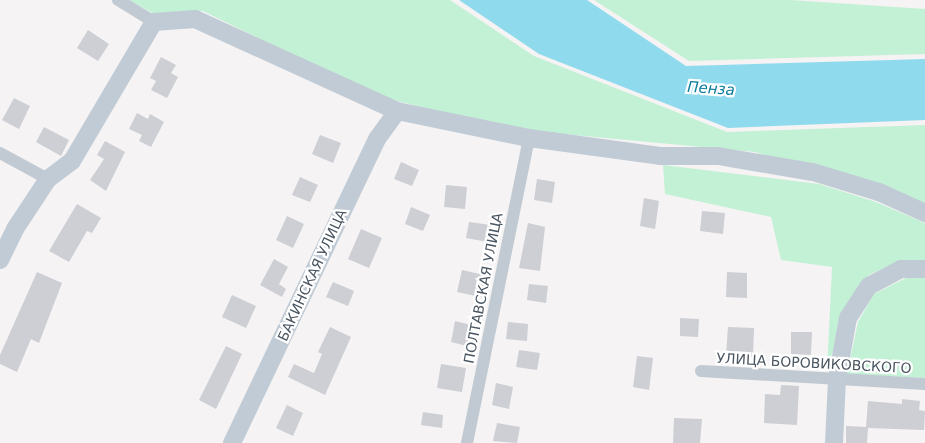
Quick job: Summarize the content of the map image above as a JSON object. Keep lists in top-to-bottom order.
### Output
{
  "streets": {
    "street": ["БАКИНСКАЯ УЛИЦА", "ПОЛТАВСКАЯ УЛИЦА", "УЛИЦА БОРОВИКОВСКОГО"]
  },
  "water": ["Пенза"]
}
